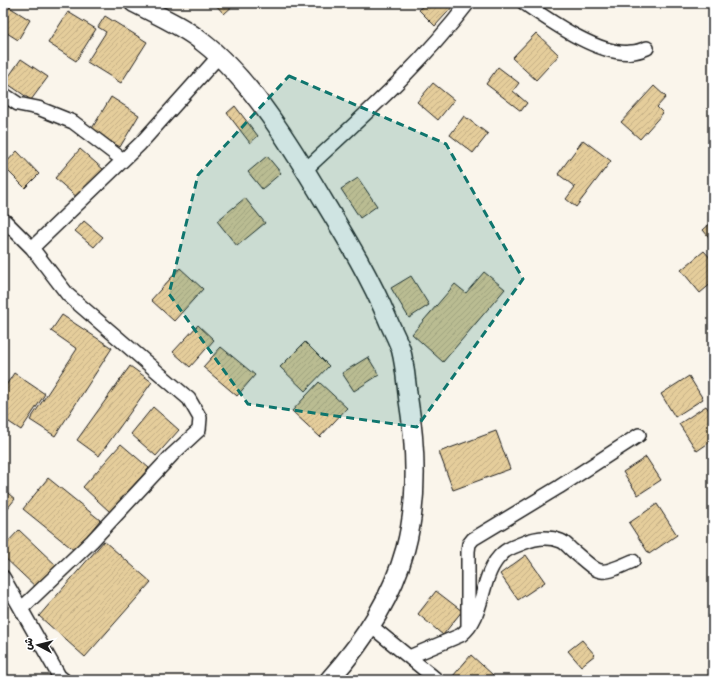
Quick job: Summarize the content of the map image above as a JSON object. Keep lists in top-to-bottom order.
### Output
{
  "north": "left"
}
